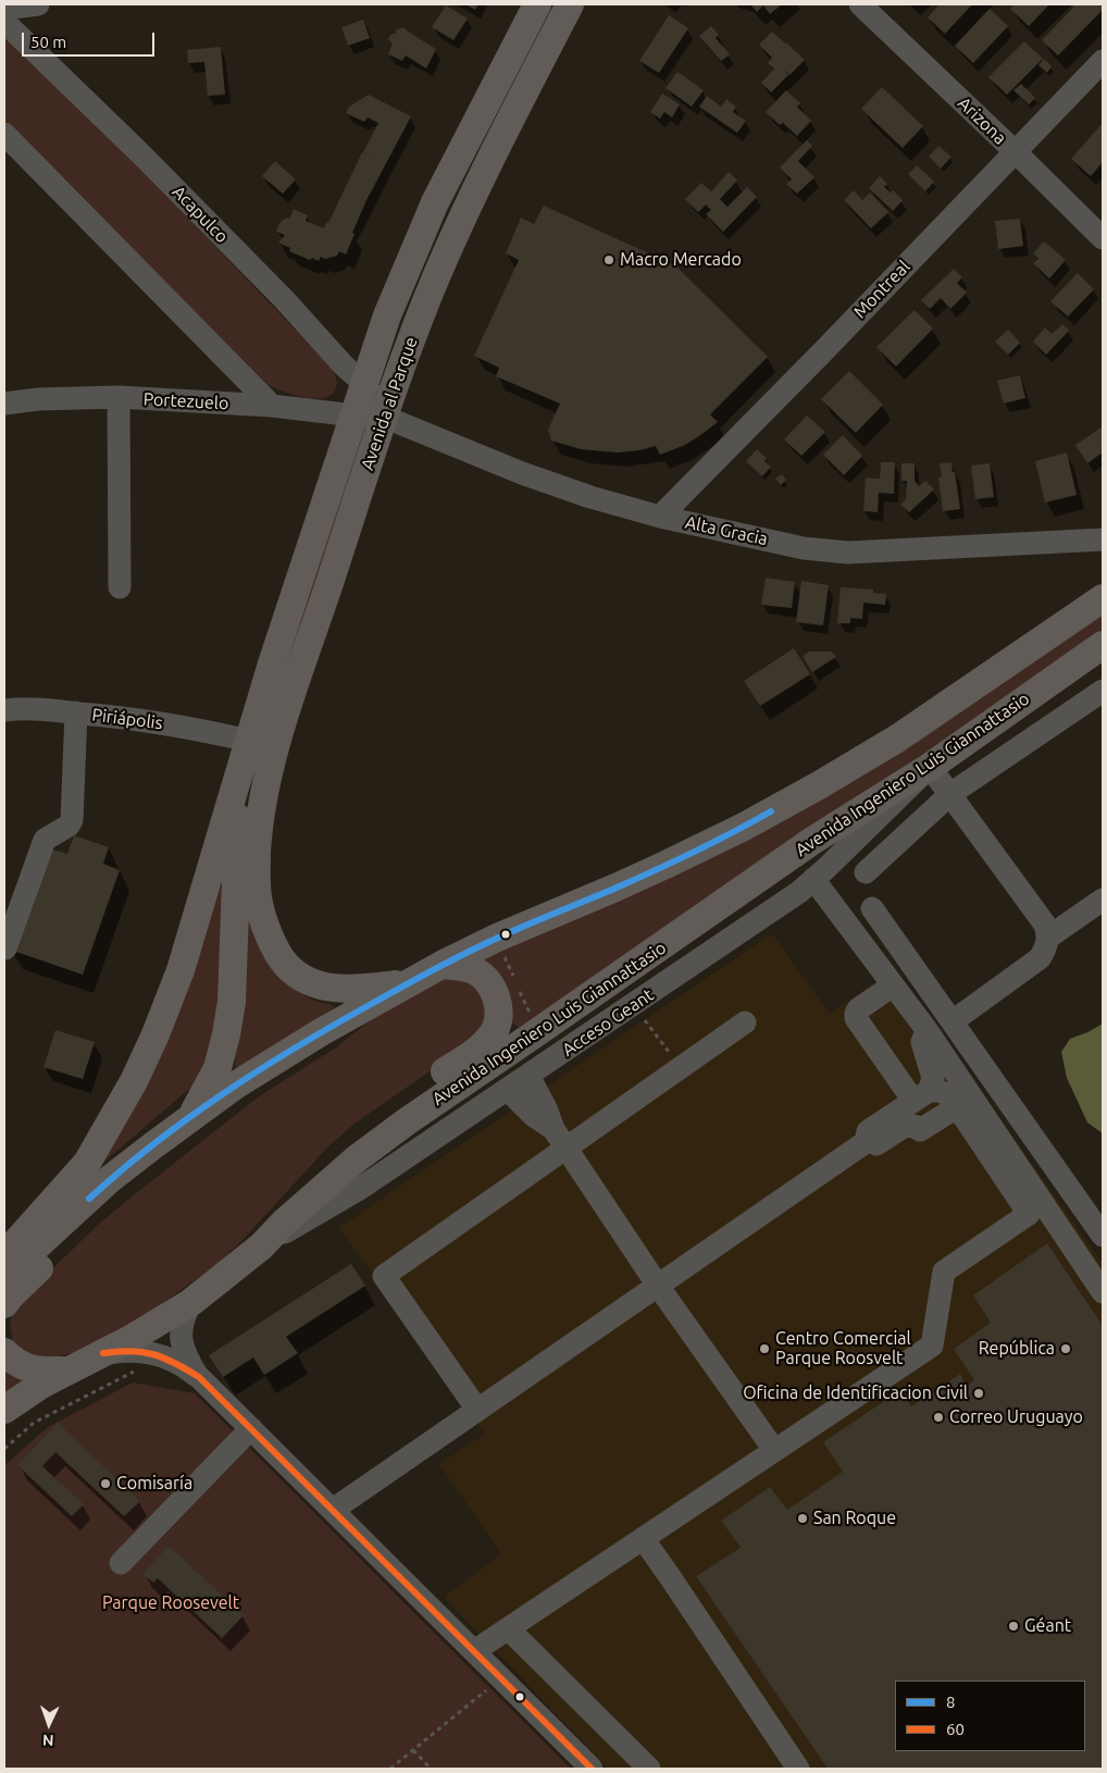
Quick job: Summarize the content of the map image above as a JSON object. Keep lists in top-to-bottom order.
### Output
{
  "streets": {
    "main road": ["Avenida al Parque", "Avenida Ingeniero Luis Giannattasio"],
    "street": [
      "Arizona",
      "Acapulco",
      "Montreal",
      "Portezuelo",
      "Alta Gracia",
      "Piriápolis",
      "Acceso Geant"
    ]
  },
  "crossings": [
    ["Arizona", "Montreal"],
    ["Acapulco", "Avenida al Parque"],
    ["Montreal", "Alta Gracia"],
    ["Portezuelo", "Avenida al Parque"],
    ["Portezuelo", "Alta Gracia"],
    ["Avenida al Parque", "Alta Gracia"],
    ["Avenida al Parque", "Piriápolis"],
    ["Avenida Ingeniero Luis Giannattasio", "Acceso Geant"]
  ],
  "parks": ["Parque Roosevelt"],
  "places": [
    "Macro Mercado",
    "Centro Comercial Parque Roosvelt",
    "República",
    "Oficina de Identificacion Civil",
    "Correo Uruguayo",
    "Comisaría",
    "San Roque",
    "Géant"
  ],
  "lines": ["transit line 8", "transit line 60"],
  "legend": ["8", "60"],
  "scale_bar": "50 m",
  "north": "bottom"
}
